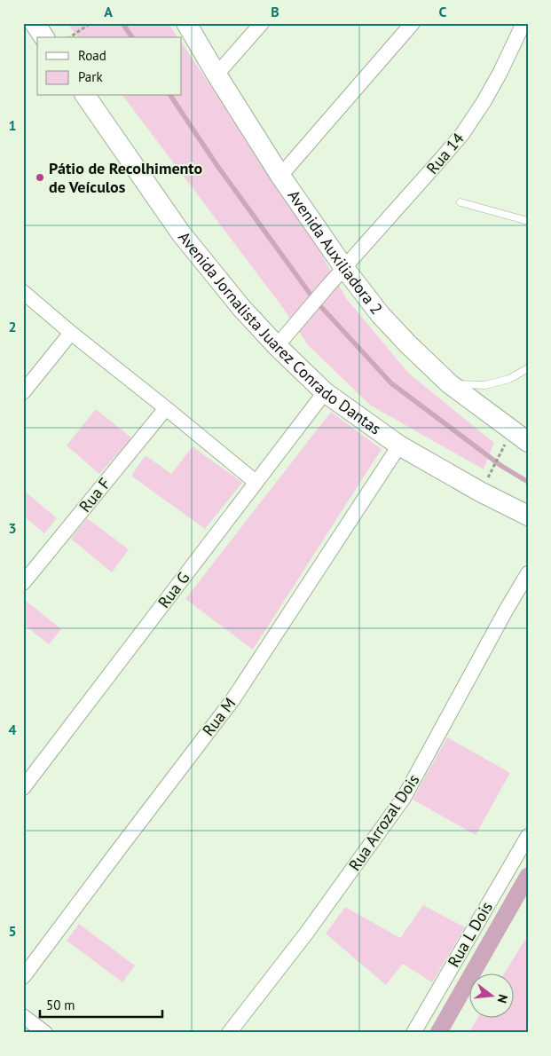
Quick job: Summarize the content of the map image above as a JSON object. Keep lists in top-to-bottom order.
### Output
{
  "streets": {
    "main road": ["Avenida Auxiliadora 2", "Avenida Jornalista Juarez Conrado Dantas"],
    "street": [
      "Rua 14",
      "Rua F",
      "Rua G",
      "Rua M",
      "Rua Arrozal Dois",
      "Rua L Dois"
    ]
  },
  "crossings": [
    ["Rua 14", "Avenida Auxiliadora 2"],
    ["Rua 14", "Avenida Jornalista Juarez Conrado Dantas"],
    ["Avenida Jornalista Juarez Conrado Dantas", "Rua G"],
    ["Avenida Jornalista Juarez Conrado Dantas", "Rua M"]
  ],
  "places": ["Pátio de Recolhimento de Veículos"],
  "legend": ["Road", "Park"],
  "scale_bar": "50 m",
  "north": "right",
  "grid": {
    "columns": ["A", "B", "C"],
    "rows": [
      "1",
      "2",
      "3",
      "4",
      "5"
    ]
  }
}
